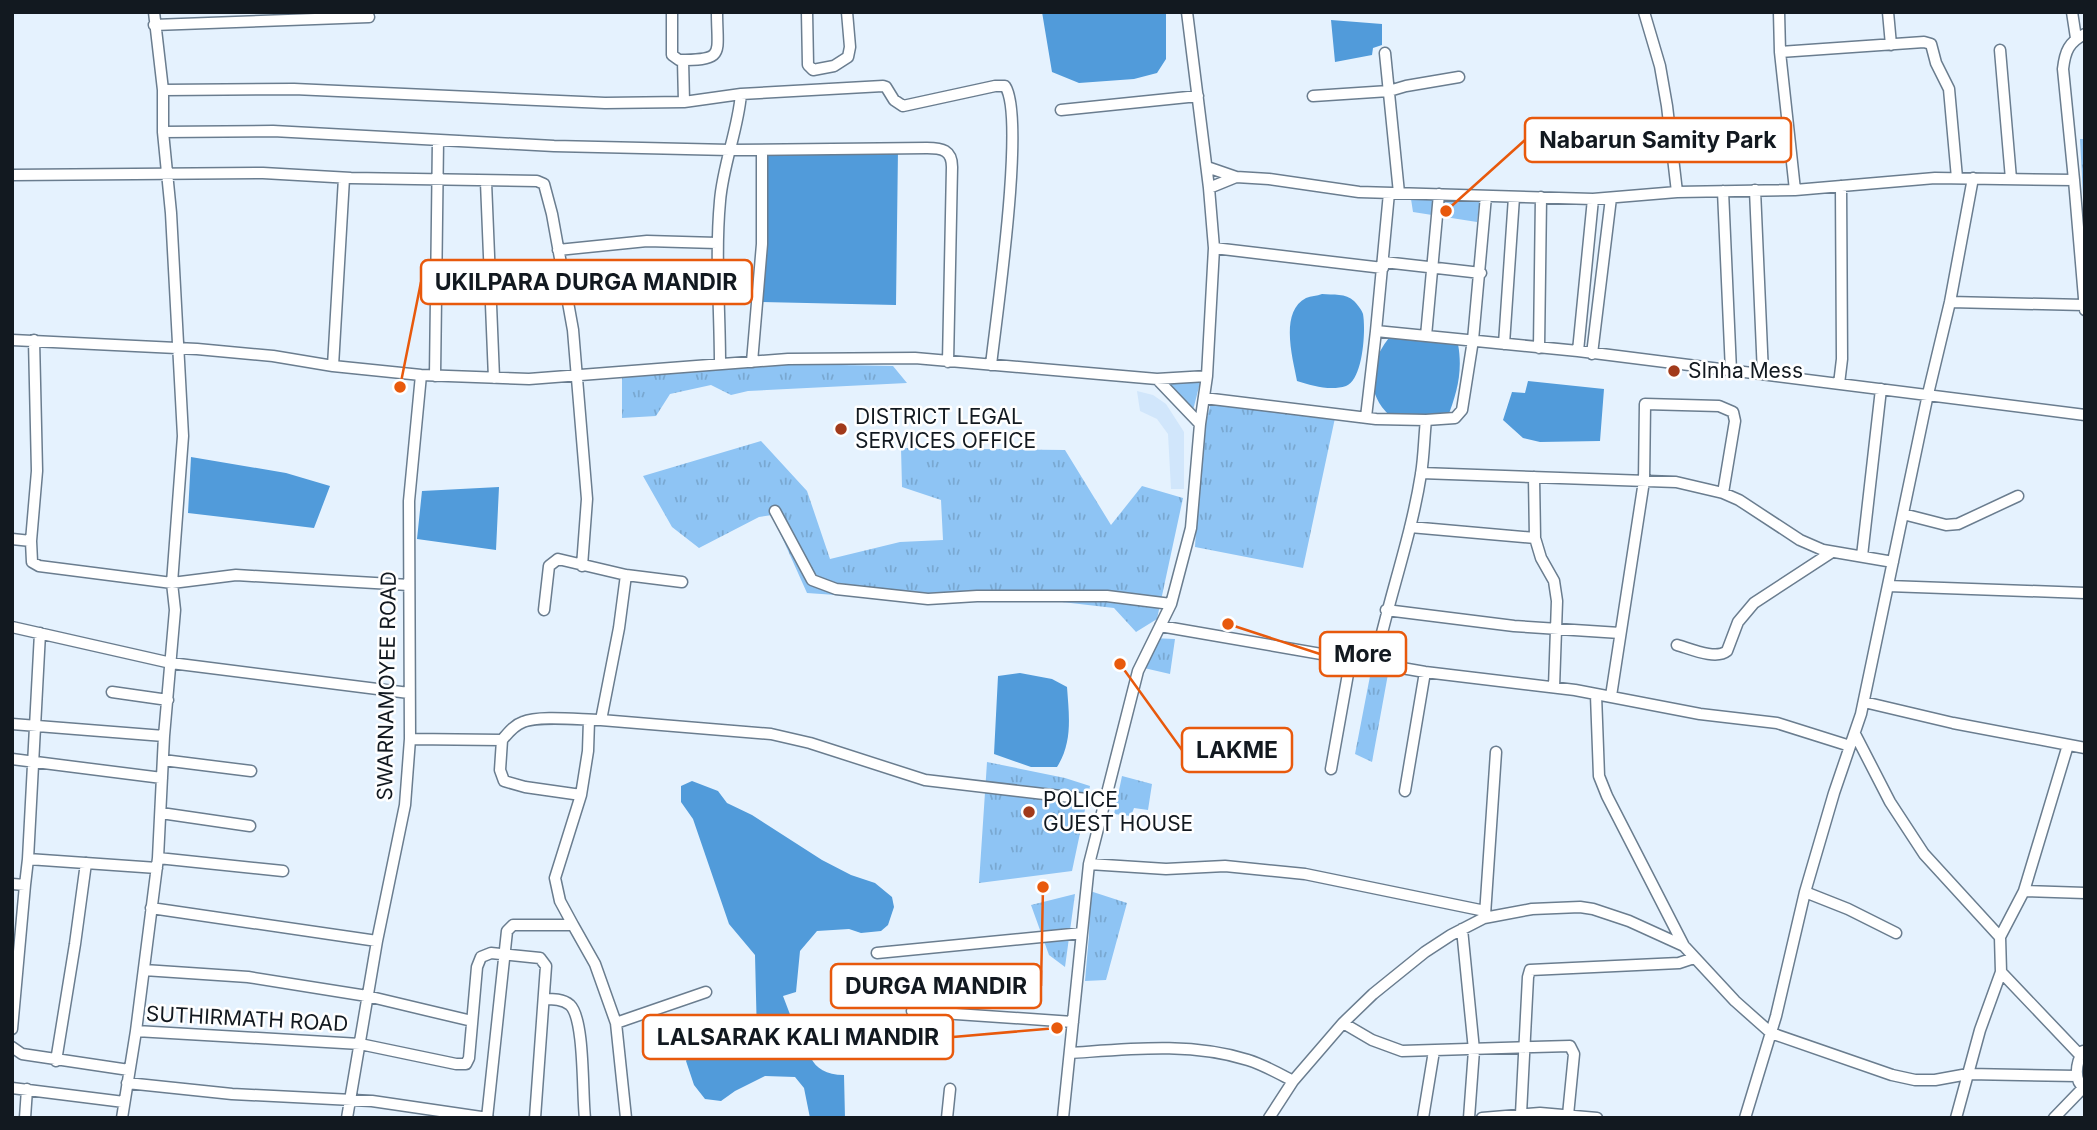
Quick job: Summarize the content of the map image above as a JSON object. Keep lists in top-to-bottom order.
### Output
{
  "streets": {
    "street": ["SWARNAMOYEE ROAD", "SUTHIRMATH ROAD"]
  },
  "crossings": [
    ["SWARNAMOYEE ROAD", "SUTHIRMATH ROAD"]
  ],
  "places": [
    "Nabarun Samity Park",
    "SInha Mess",
    "UKILPARA DURGA MANDIR",
    "DISTRICT LEGAL SERVICES OFFICE",
    "More",
    "LAKME",
    "POLICE GUEST HOUSE",
    "DURGA MANDIR",
    "LALSARAK KALI MANDIR"
  ]
}
